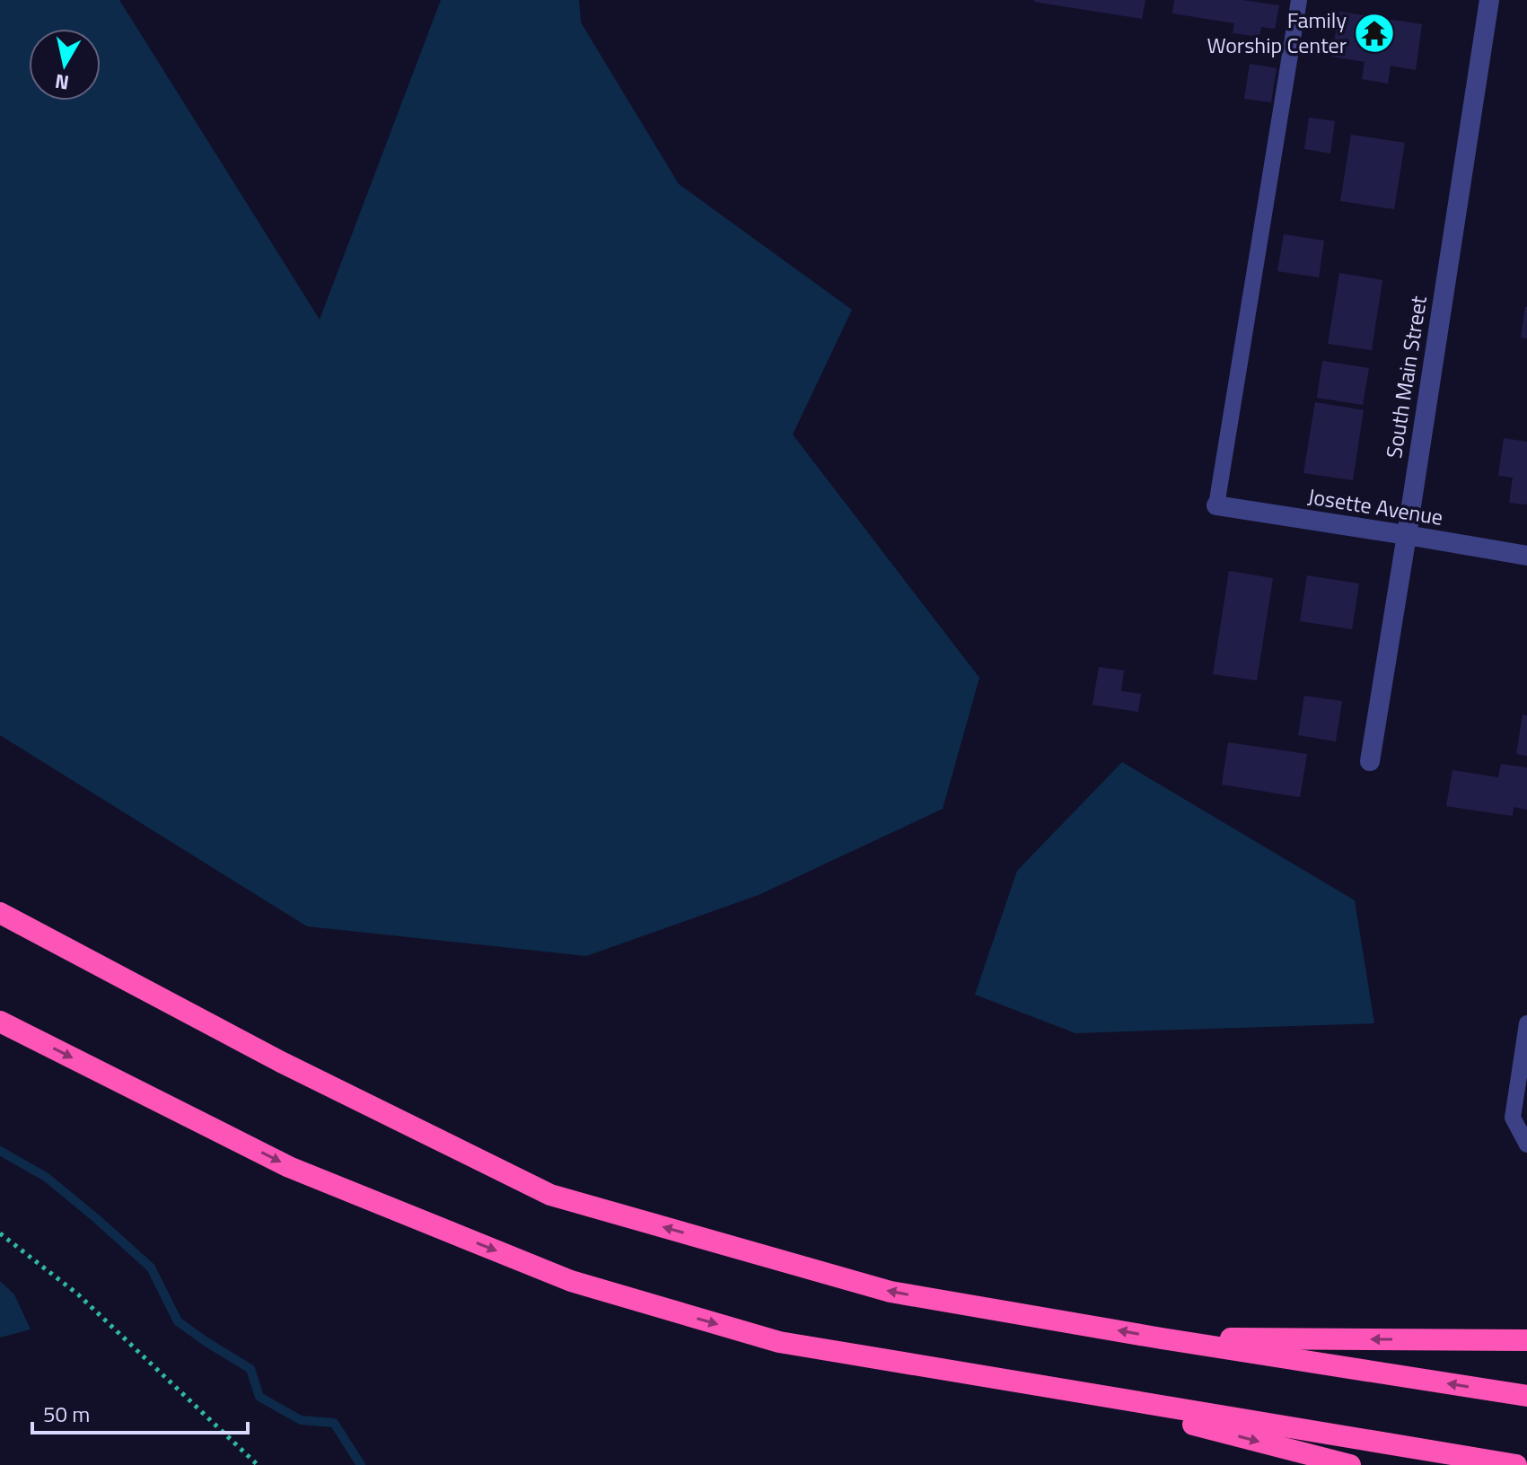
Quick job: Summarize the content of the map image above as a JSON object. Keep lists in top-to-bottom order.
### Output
{
  "streets": {
    "street": ["South Main Street", "Josette Avenue"]
  },
  "crossings": [
    ["South Main Street", "Josette Avenue"]
  ],
  "places": {
    "temple": ["Family Worship Center"]
  },
  "scale_bar": "50 m",
  "north": "bottom"
}
